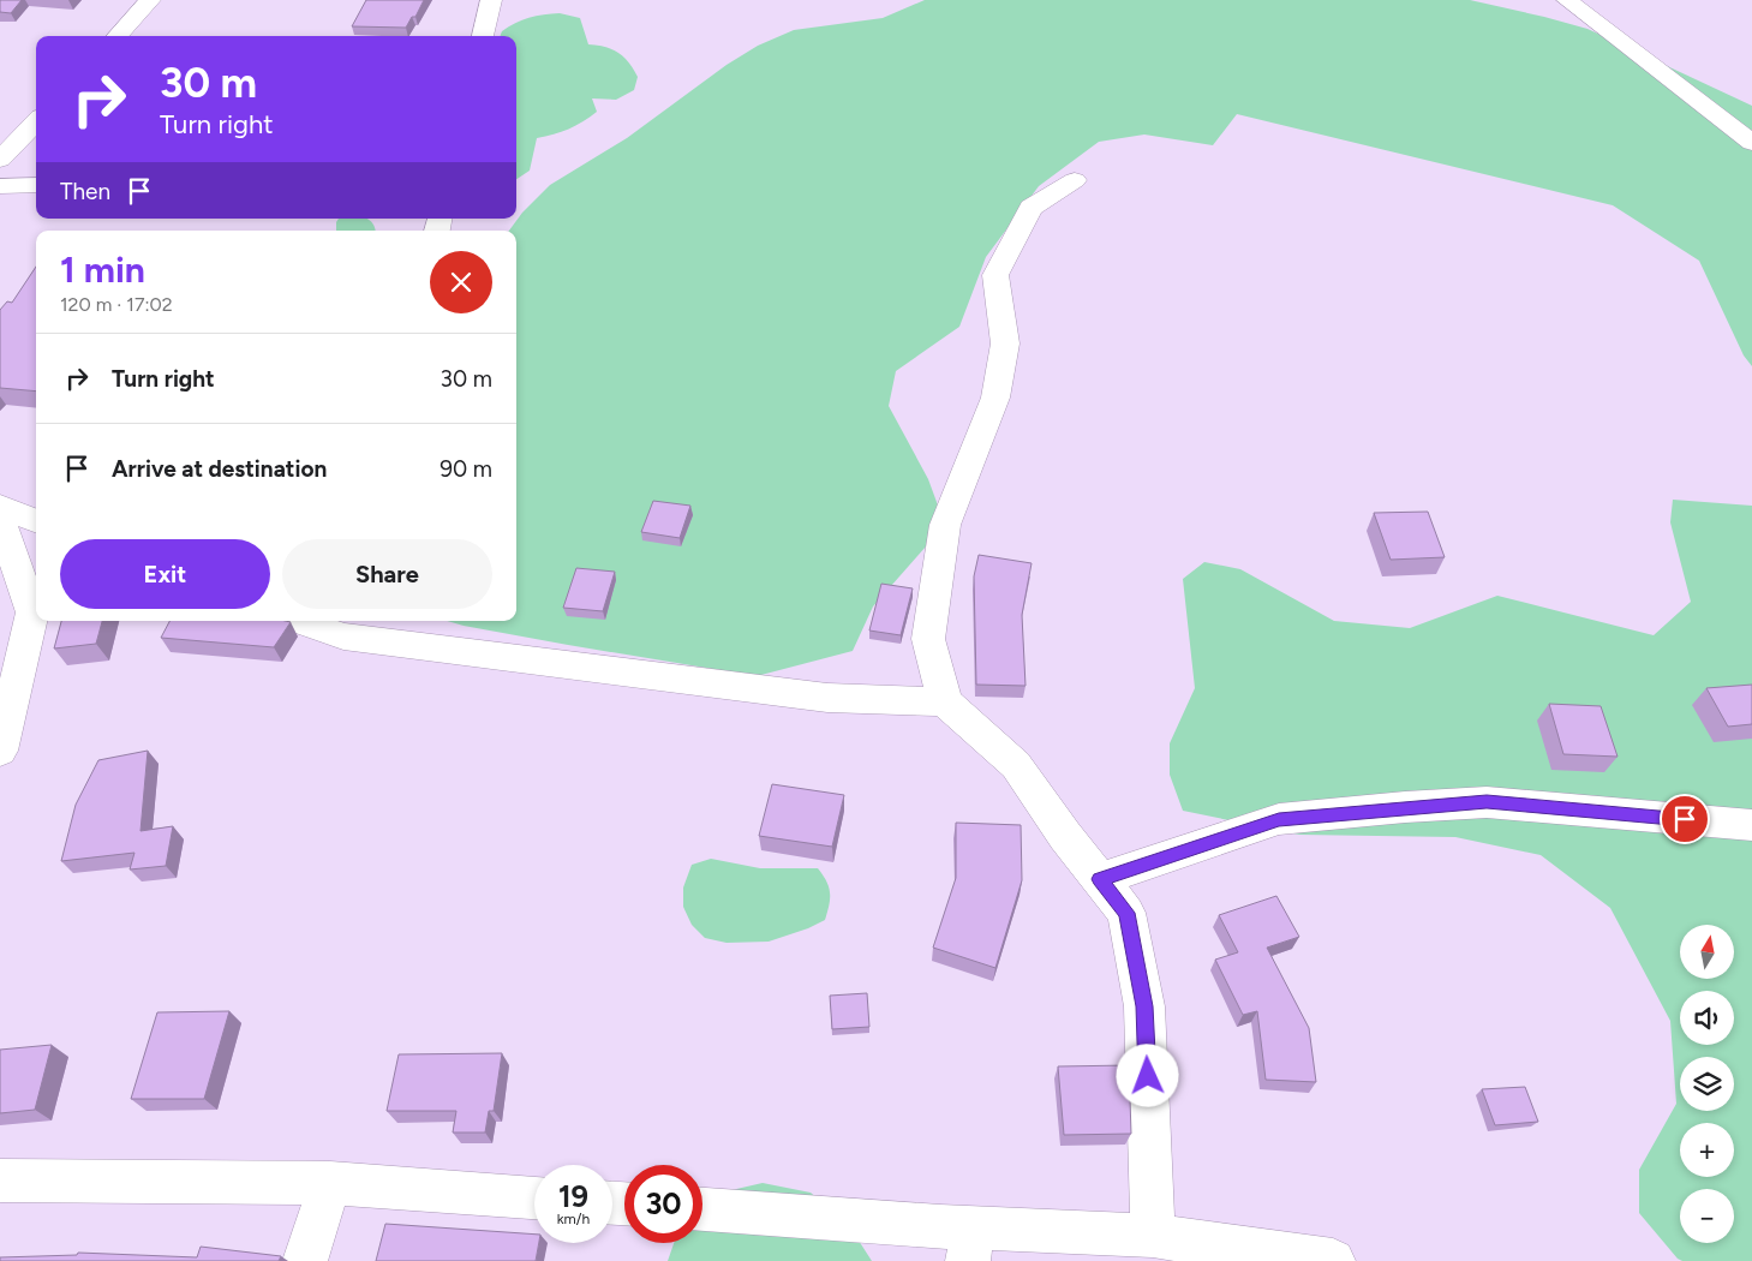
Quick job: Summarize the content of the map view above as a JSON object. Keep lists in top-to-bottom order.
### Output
{
  "north": "top",
  "page": {
    "turn": ["30 m", "Turn right"],
    "then": "Then",
    "heading": ["1 min", "120 m · 17:02"],
    "list": [
      {
        "name": "Turn right",
        "value": "30 m"
      },
      {
        "name": "Arrive at destination",
        "value": "90 m"
      }
    ],
    "buttons": ["Exit", "Share"],
    "map_buttons": ["+", "−"],
    "speed": "19 km/h",
    "limit": "30"
  }
}
